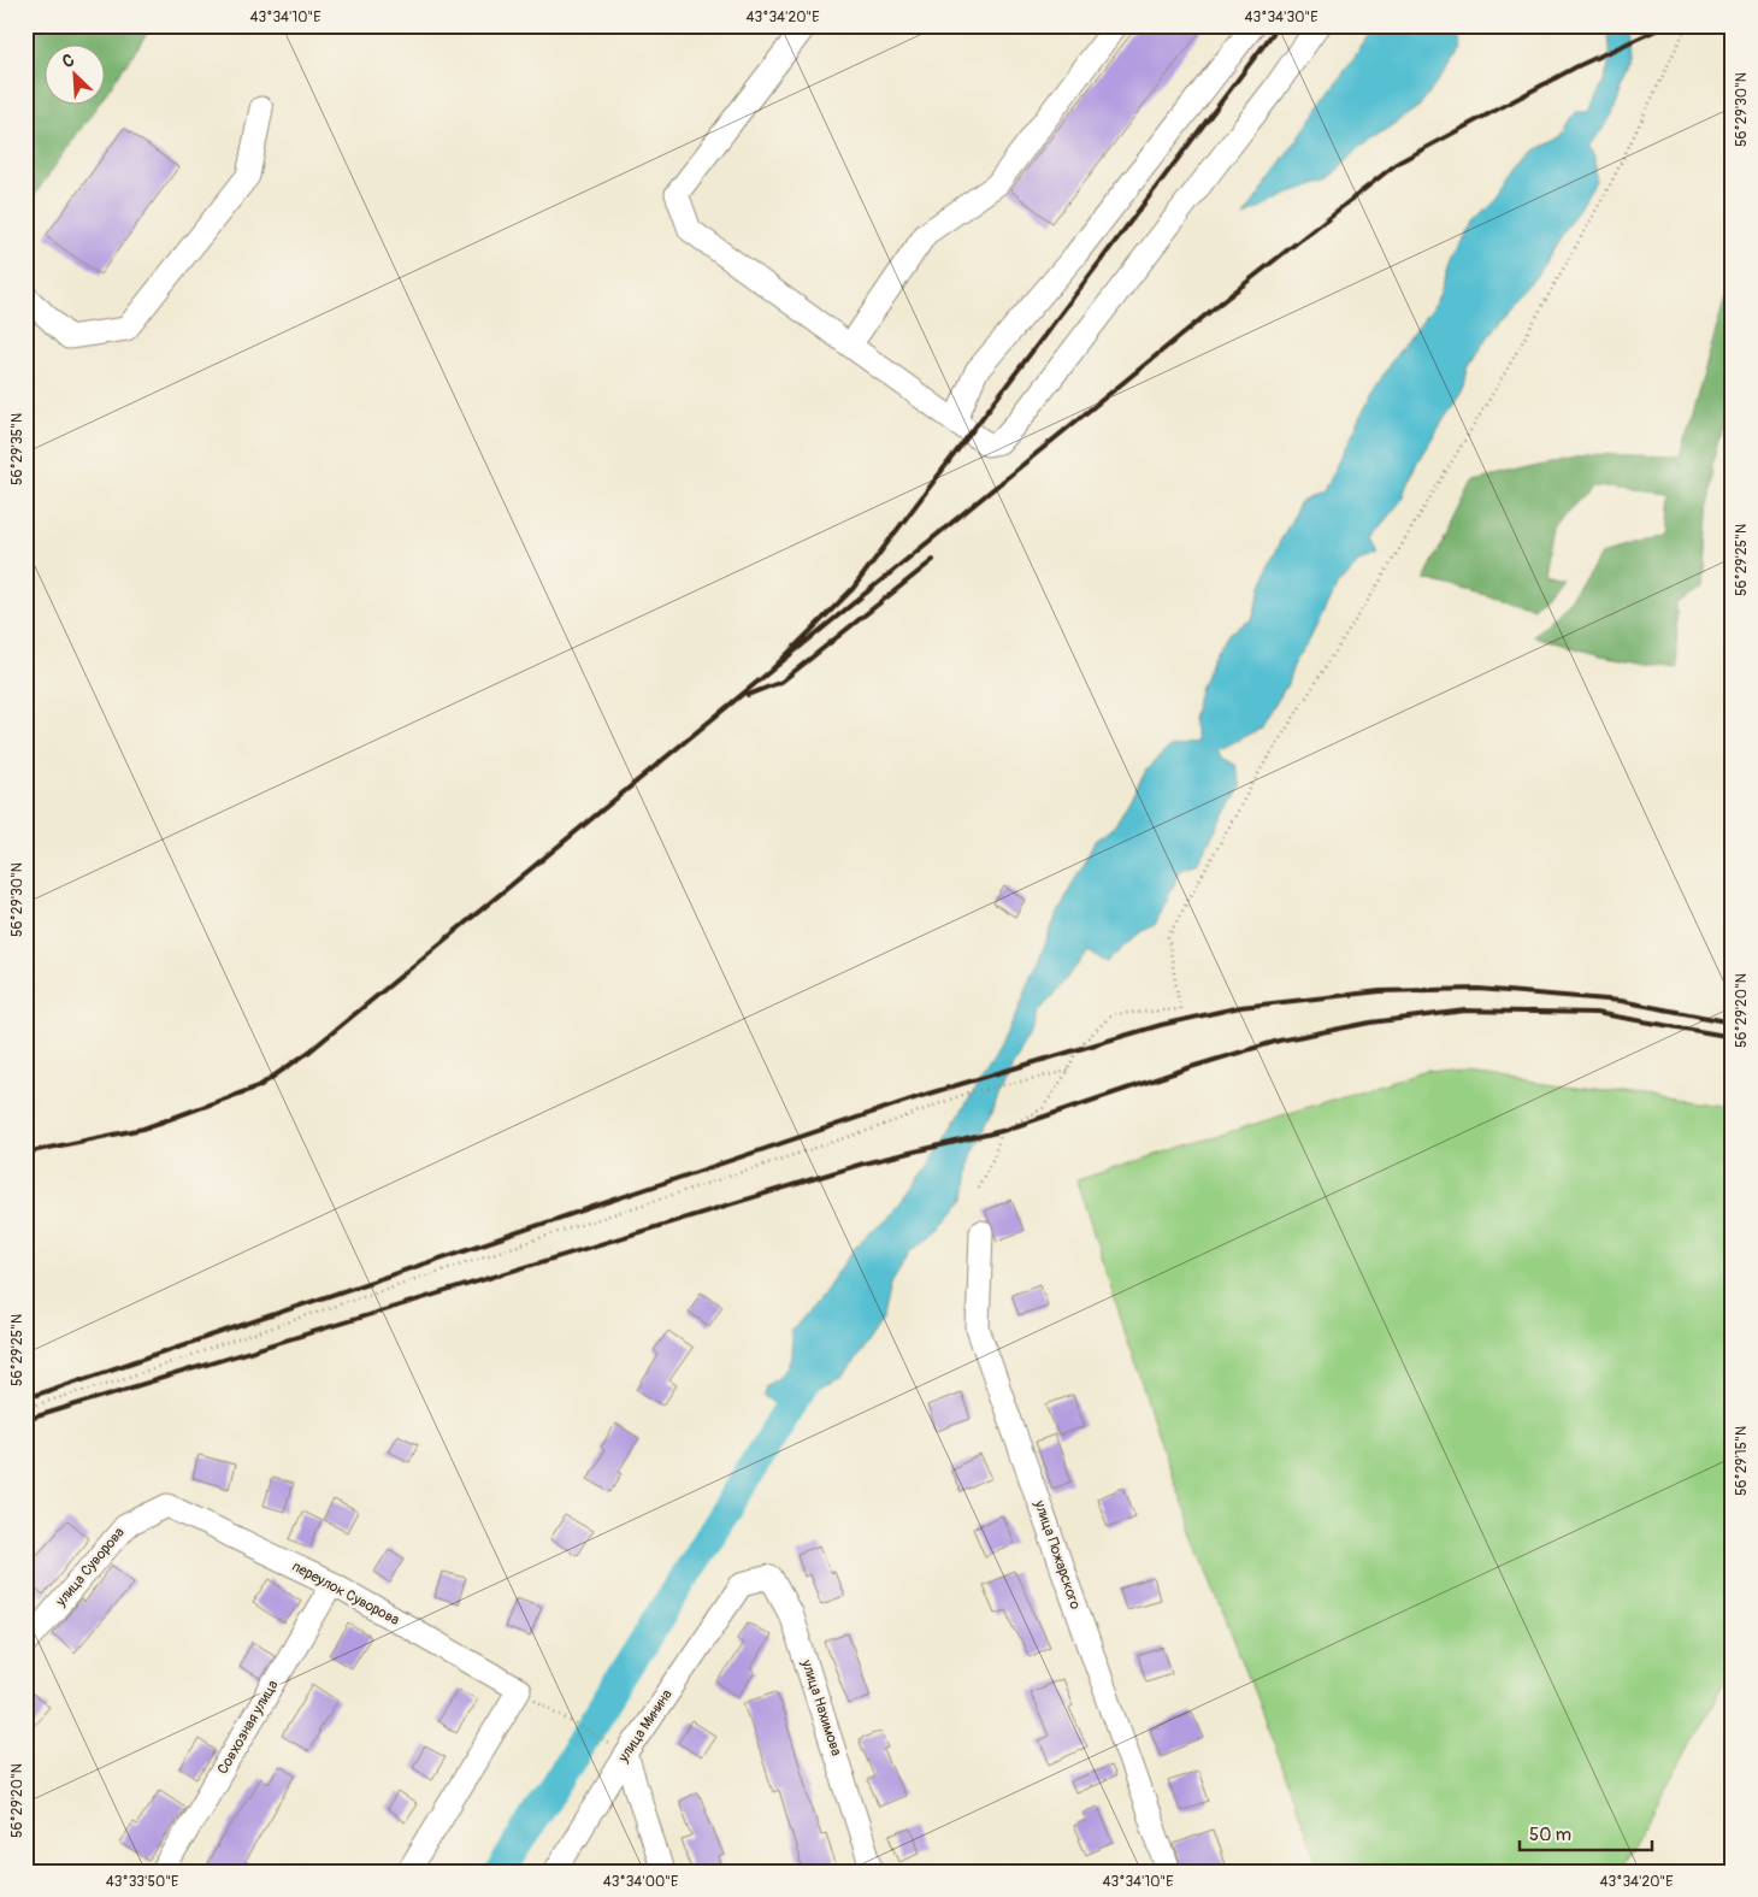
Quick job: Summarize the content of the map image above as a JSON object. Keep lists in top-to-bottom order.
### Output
{
  "streets": {
    "street": [
      "улица Пожарского",
      "улица Суворова",
      "переулок Суворова",
      "улица Нахимова",
      "улица Минина",
      "Совхозная улица"
    ]
  },
  "crossings": [
    ["улица Суворова", "переулок Суворова"],
    ["переулок Суворова", "Совхозная улица"],
    ["улица Нахимова", "улица Минина"]
  ],
  "scale_bar": "50 m",
  "north": "top left",
  "coordinates": [
    "43°34'10\"E",
    "43°34'20\"E",
    "43°34'30\"E",
    "56°29'30\"N",
    "56°29'35\"N",
    "56°29'25\"N",
    "56°29'20\"N",
    "56°29'15\"N",
    "43°33'50\"E",
    "43°34'00\"E"
  ]
}
